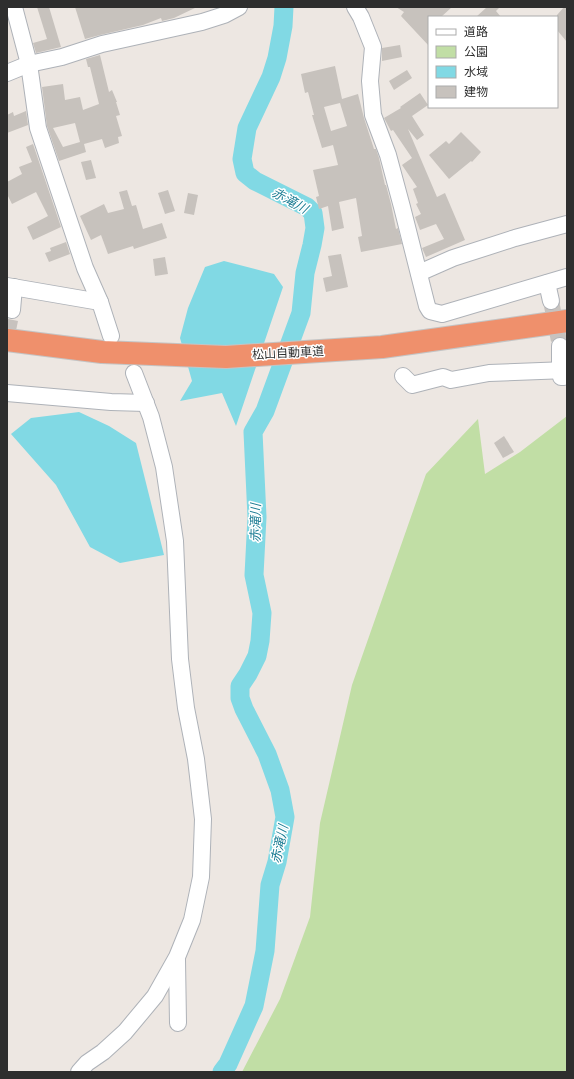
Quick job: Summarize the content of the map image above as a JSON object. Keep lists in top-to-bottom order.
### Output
{
  "streets": {
    "highway": ["松山自動車道"]
  },
  "water": ["赤滝川"],
  "legend": [
    "道路",
    "公園",
    "水域",
    "建物"
  ]
}
